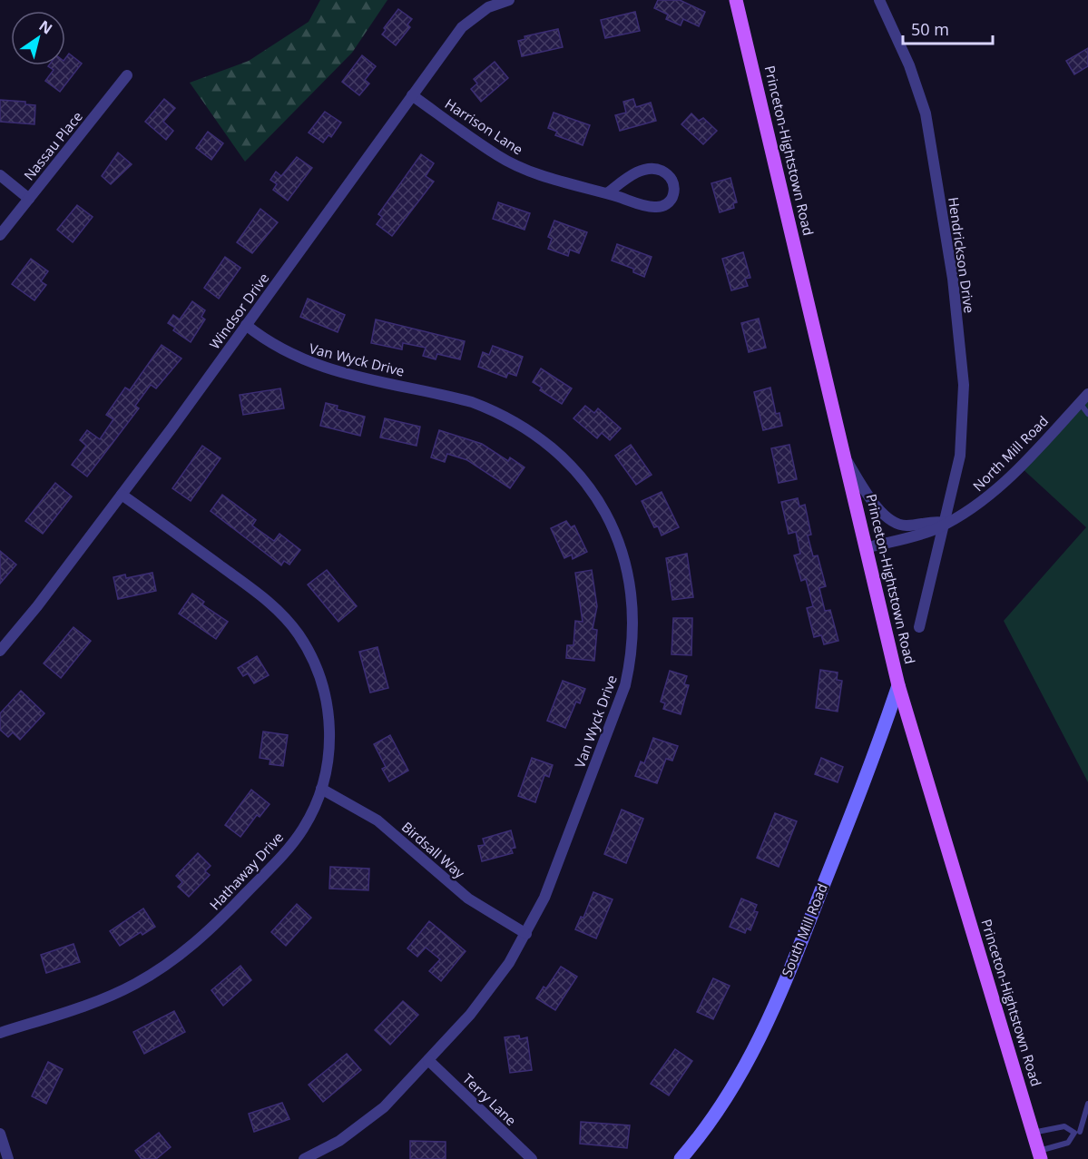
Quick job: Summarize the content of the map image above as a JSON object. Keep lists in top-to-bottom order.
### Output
{
  "streets": {
    "main road": ["Princeton-Hightstown Road", "South Mill Road"],
    "street": [
      "Harrison Lane",
      "Nassau Place",
      "Hendrickson Drive",
      "Windsor Drive",
      "Van Wyck Drive",
      "North Mill Road",
      "Birdsall Way",
      "Hathaway Drive",
      "Terry Lane"
    ]
  },
  "crossings": [
    ["Harrison Lane", "Windsor Drive"],
    ["Princeton-Hightstown Road", "North Mill Road"],
    ["Princeton-Hightstown Road", "South Mill Road"],
    ["Hendrickson Drive", "North Mill Road"],
    ["Windsor Drive", "Van Wyck Drive"],
    ["Windsor Drive", "Hathaway Drive"],
    ["Van Wyck Drive", "Birdsall Way"],
    ["Van Wyck Drive", "Terry Lane"],
    ["Birdsall Way", "Hathaway Drive"]
  ],
  "scale_bar": "50 m",
  "north": "top right"
}
